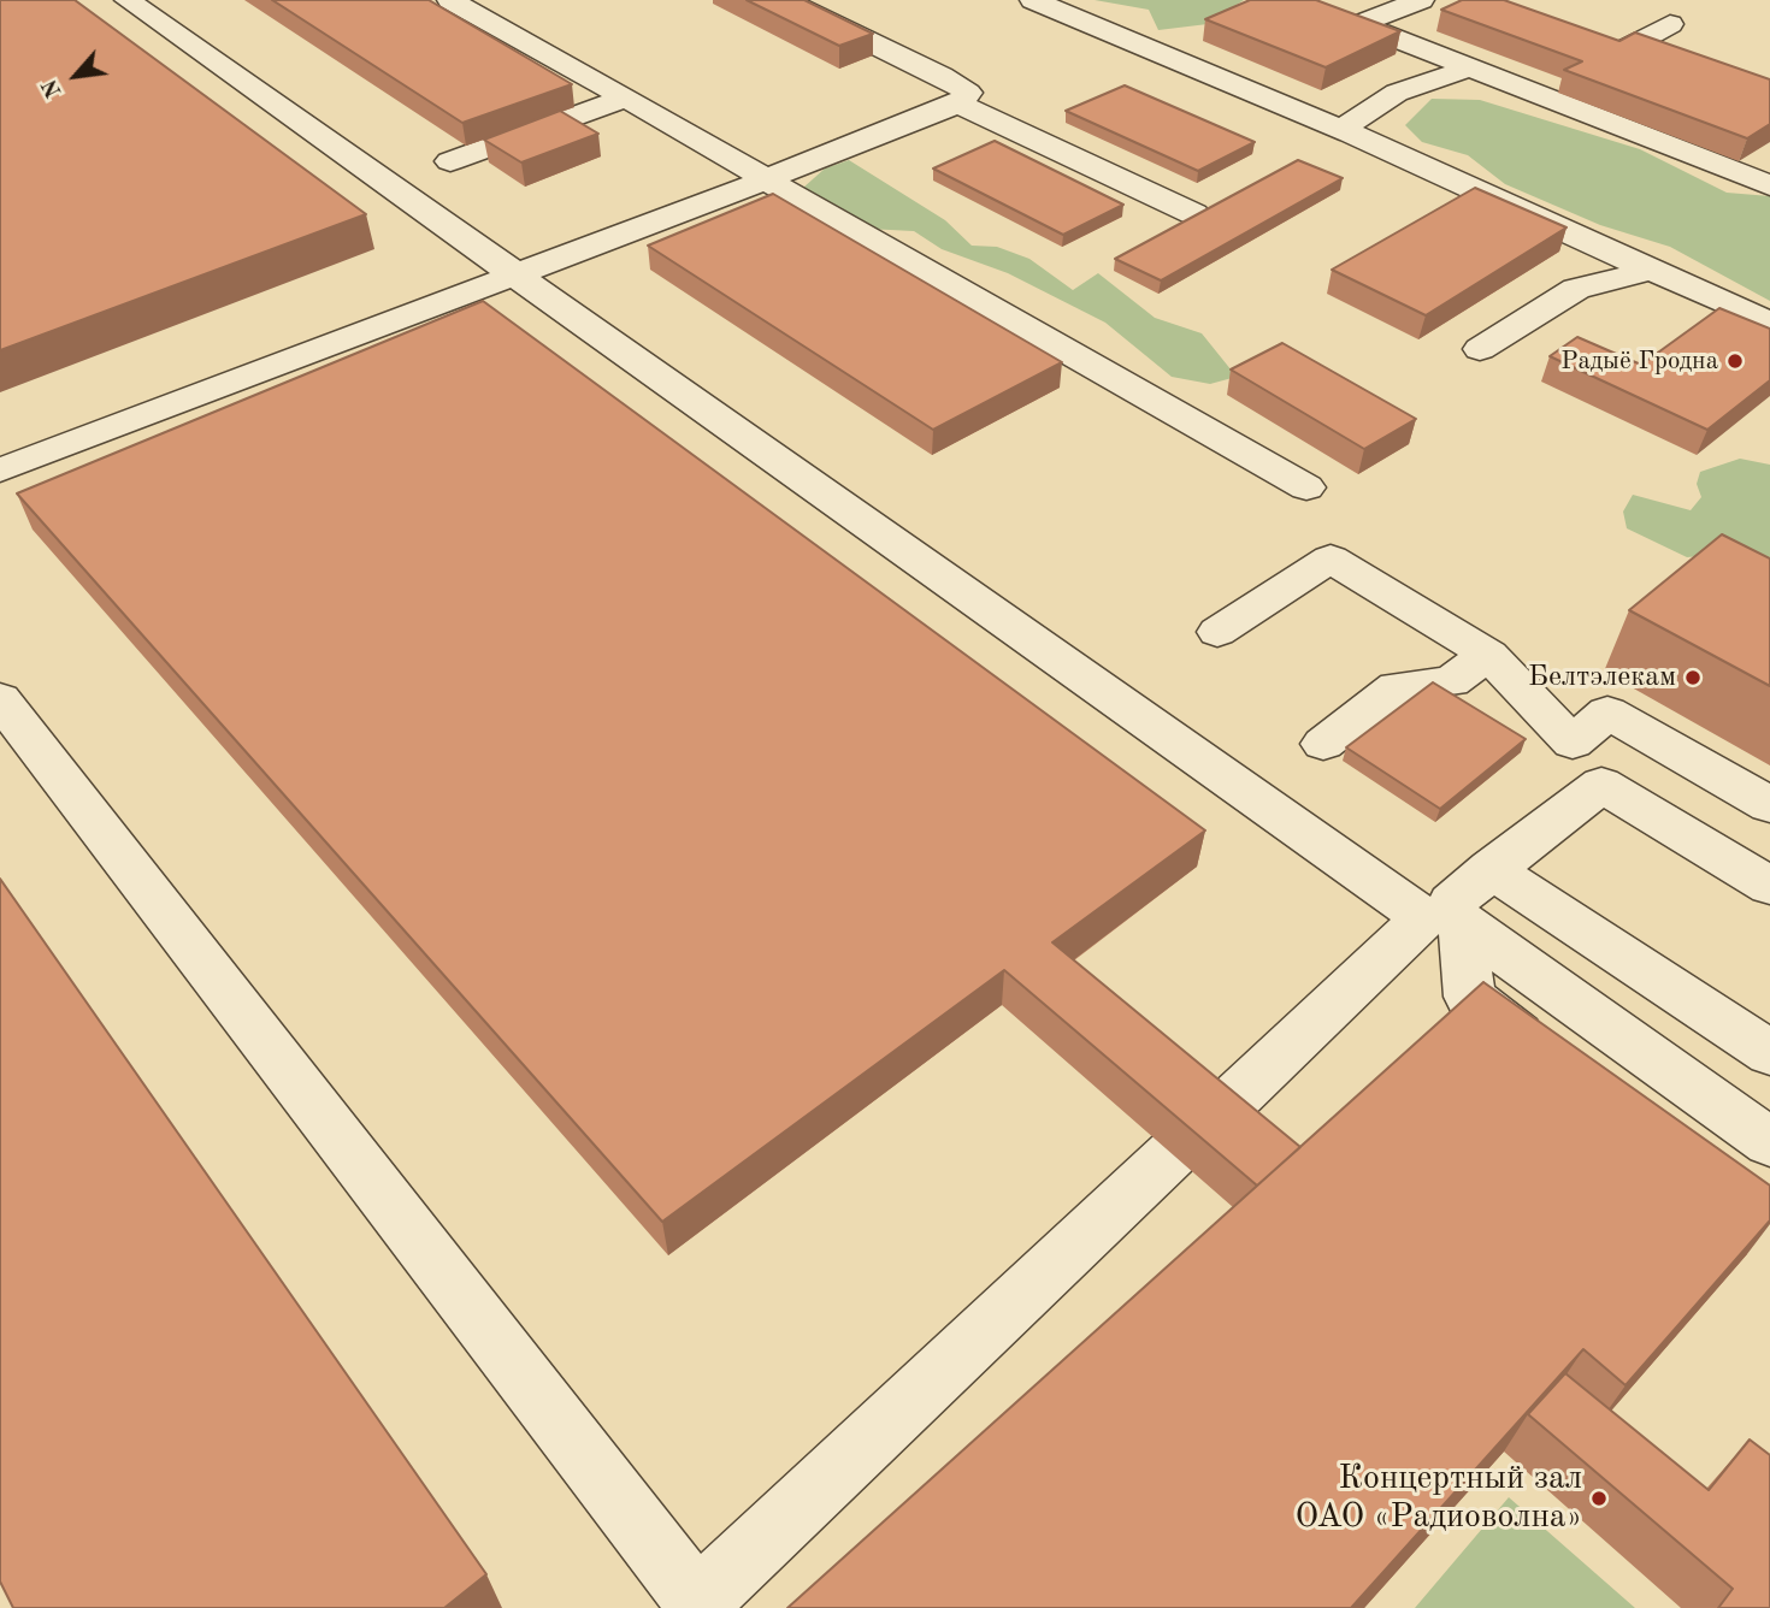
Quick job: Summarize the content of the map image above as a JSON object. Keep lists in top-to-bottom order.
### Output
{
  "places": ["Радыё Гродна", "Белтэлекам", "Концертный зал ОАО «Радиоволна»"],
  "north": "bottom left"
}
